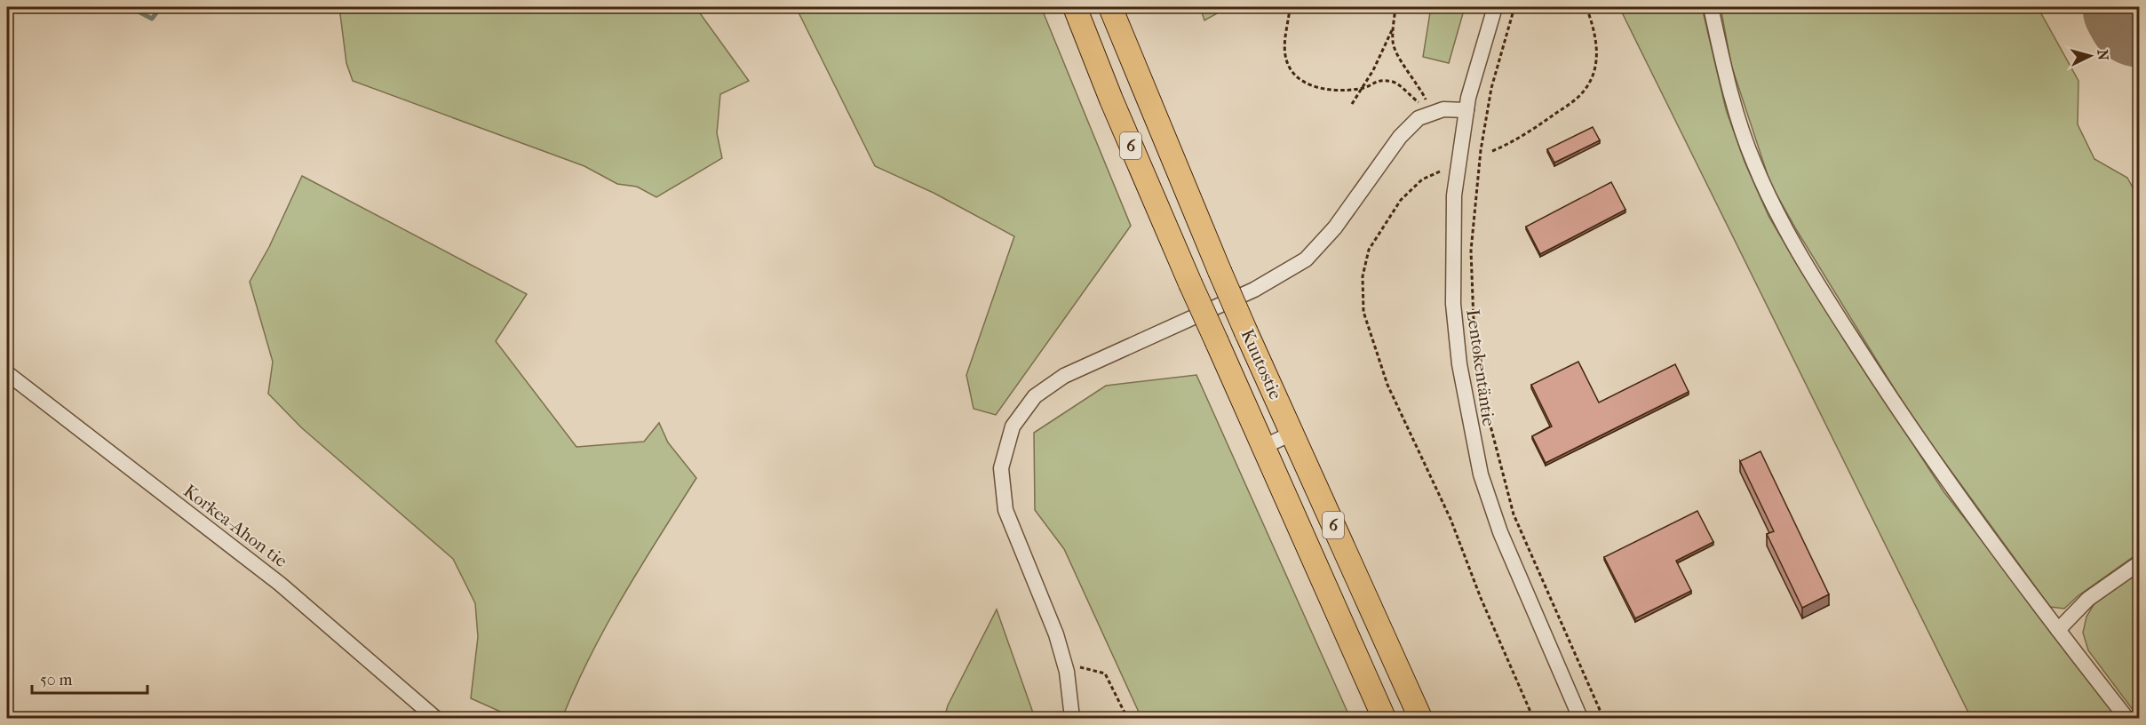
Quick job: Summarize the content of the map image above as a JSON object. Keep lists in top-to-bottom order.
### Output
{
  "streets": {
    "highway": ["6", "Kuutostie"],
    "street": ["Lentokentäntie", "Korkea-Ahon tie"]
  },
  "scale_bar": "50 m",
  "north": "right"
}
